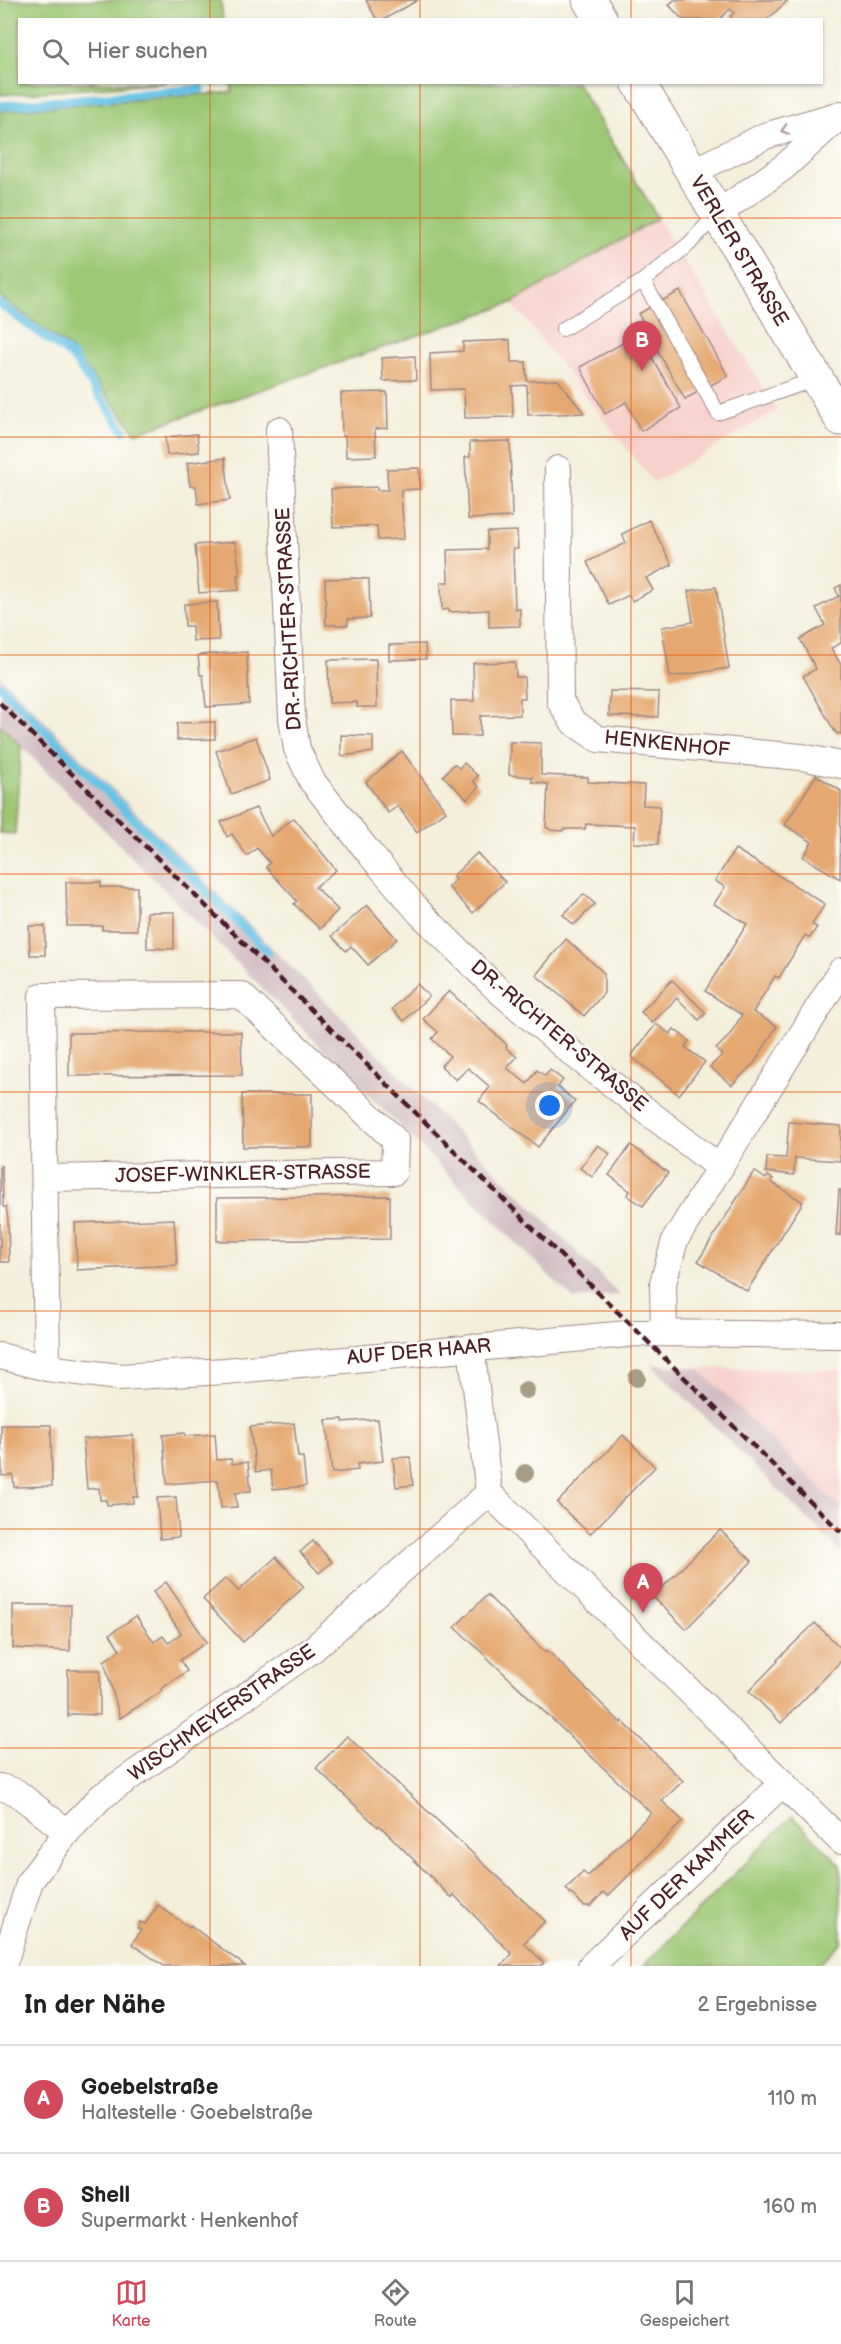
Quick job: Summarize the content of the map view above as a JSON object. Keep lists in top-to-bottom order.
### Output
{
  "streets": {
    "main road": ["VERLER STRASSE"],
    "street": [
      "DR.-RICHTER-STRASSE",
      "HENKENHOF",
      "JOSEF-WINKLER-STRASSE",
      "AUF DER HAAR",
      "WISCHMEYERSTRASSE",
      "AUF DER KAMMER"
    ]
  },
  "crossings": [
    ["JOSEF-WINKLER-STRASSE", "AUF DER HAAR"]
  ],
  "page": {
    "search": "Hier suchen",
    "pins": ["B", "A"],
    "heading": ["In der Nähe", "2 Ergebnisse"],
    "list": [
      {
        "mark": "A",
        "name": "Goebelstraße",
        "note": "Haltestelle · Goebelstraße",
        "value": "110 m"
      },
      {
        "mark": "B",
        "name": "Shell",
        "note": "Supermarkt · Henkenhof",
        "value": "160 m"
      }
    ],
    "nav": ["Karte", "Route", "Gespeichert"]
  }
}
